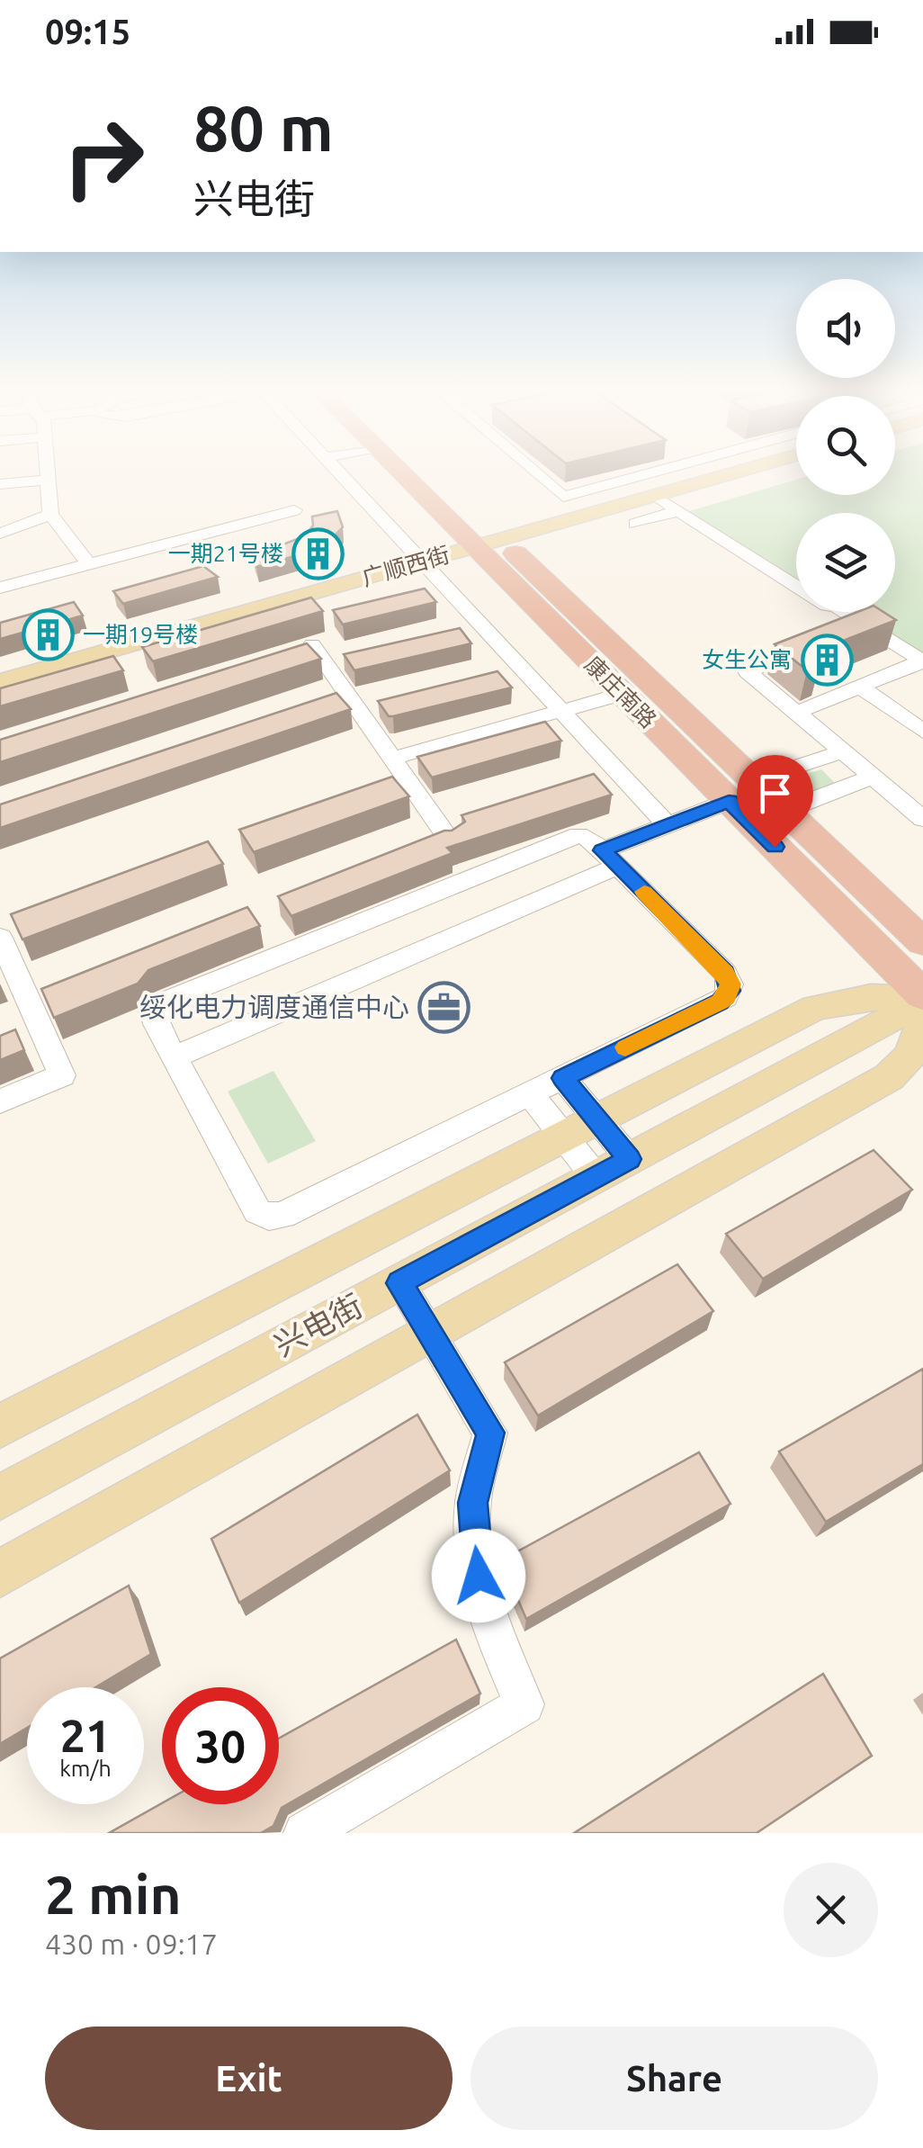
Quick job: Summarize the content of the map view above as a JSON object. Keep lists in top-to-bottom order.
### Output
{
  "streets": {
    "highway": ["康庄南路"],
    "main road": ["广顺西街", "兴电街"]
  },
  "crossings": [
    ["广顺西街", "康庄南路"],
    ["康庄南路", "兴电街"]
  ],
  "places": {
    "building": ["一期21号楼", "一期19号楼", "女生公寓"],
    "office": ["绥化电力调度通信中心"]
  },
  "page": {
    "status": "09:15",
    "turn": ["80 m", "兴电街"],
    "speed": "21 km/h",
    "limit": "30",
    "heading": ["2 min", "430 m · 09:17"],
    "buttons": ["Exit", "Share"]
  }
}
